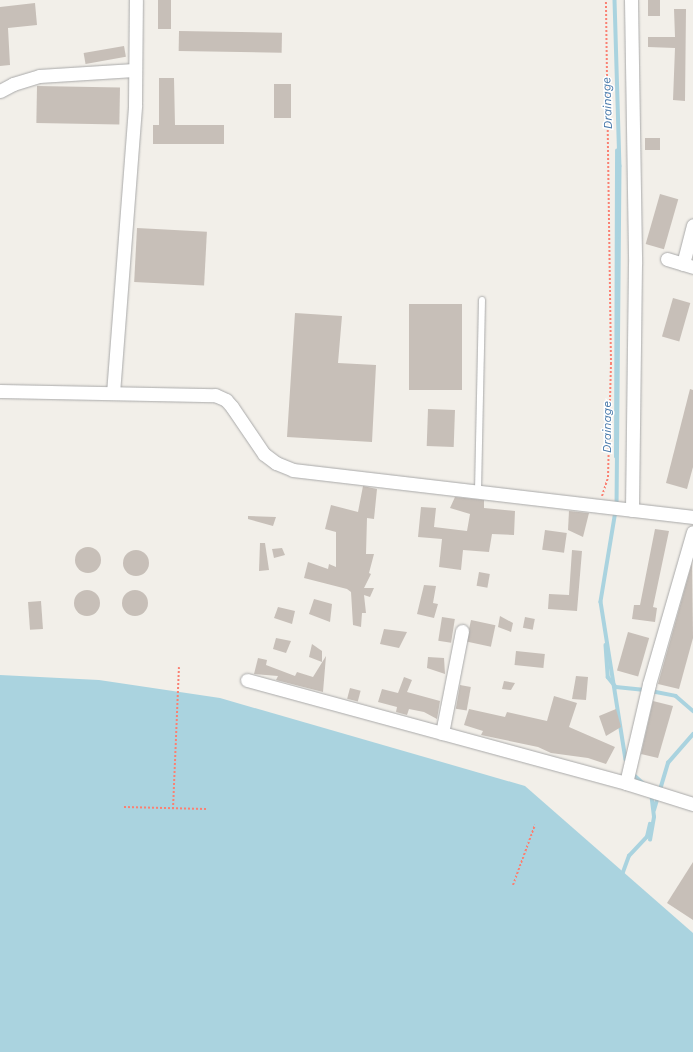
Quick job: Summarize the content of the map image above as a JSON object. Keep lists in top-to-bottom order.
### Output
{
  "water": ["Drainage"]
}
